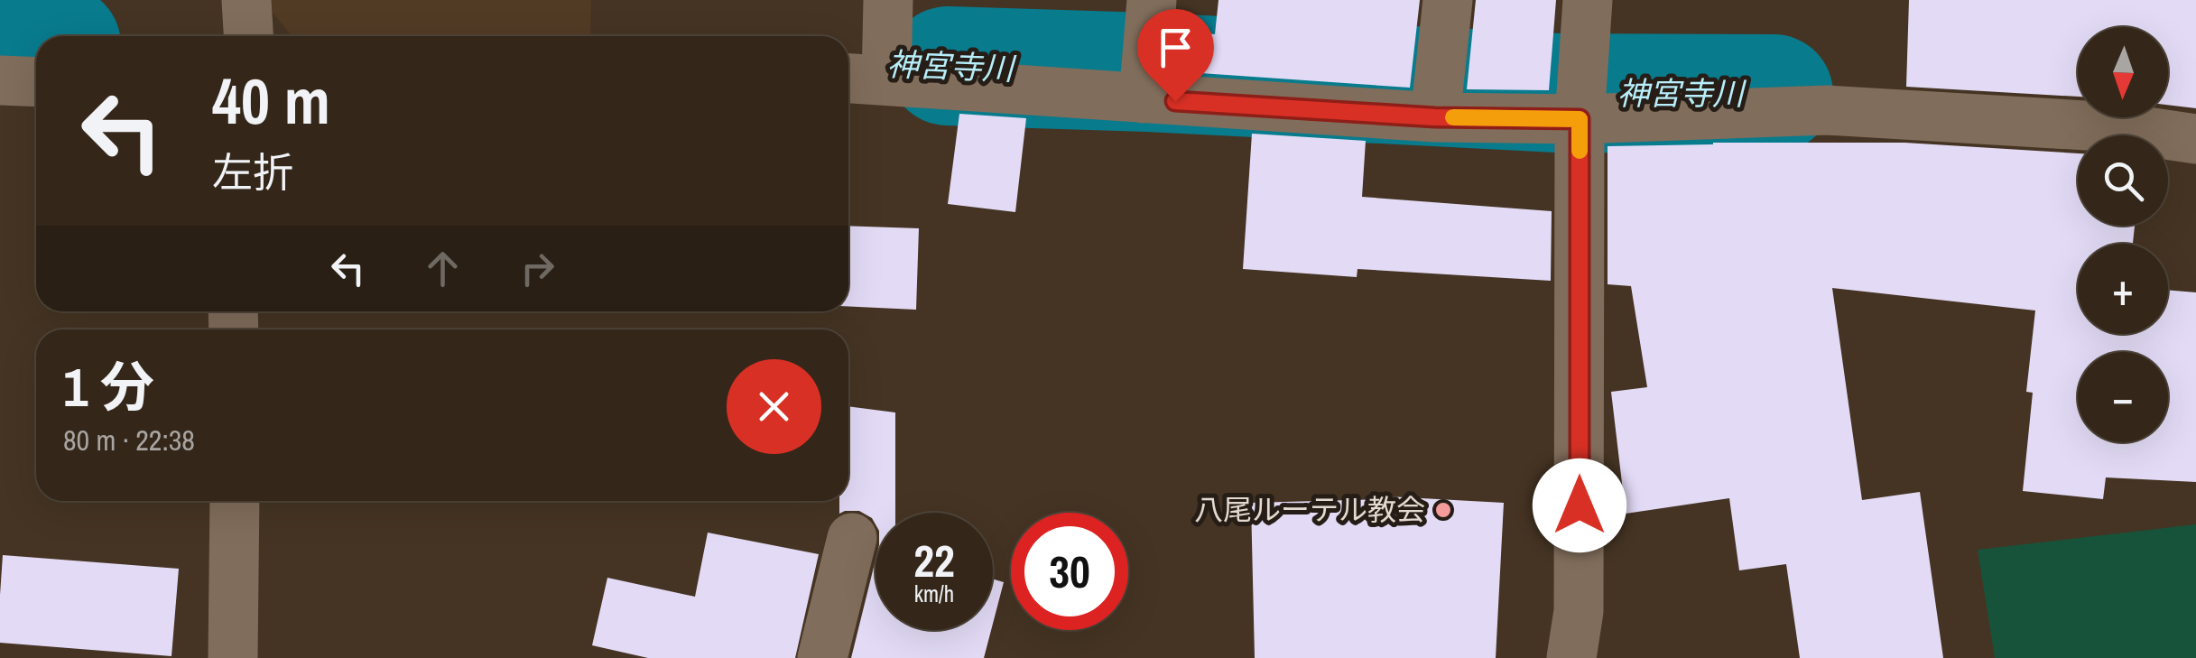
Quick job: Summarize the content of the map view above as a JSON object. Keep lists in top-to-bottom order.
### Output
{
  "water": ["神宮寺川"],
  "places": ["八尾ルーテル教会"],
  "north": "bottom",
  "page": {
    "map_buttons": ["+", "−"],
    "turn": ["40 m", "左折"],
    "heading": ["1 分", "80 m · 22:38"],
    "speed": "22 km/h",
    "limit": "30"
  }
}
